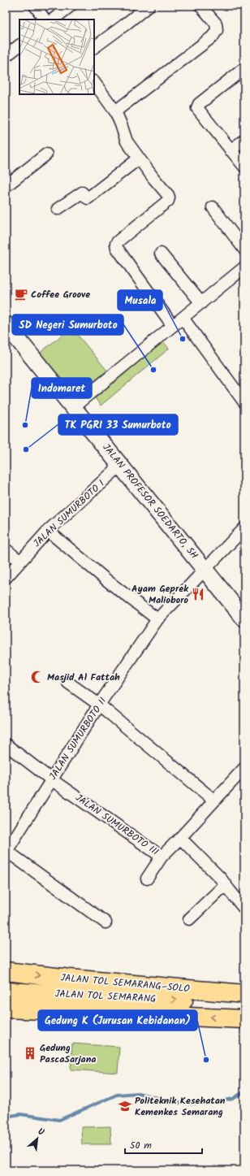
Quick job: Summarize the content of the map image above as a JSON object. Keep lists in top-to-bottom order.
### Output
{
  "streets": {
    "highway": ["JALAN TOL SEMARANG–SOLO", "JALAN TOL SEMARANG"],
    "main road": ["JALAN PROFESOR SOEDARTO, SH"],
    "street": ["JALAN SUMURBOTO I", "JALAN SUMURBOTO II", "JALAN SUMURBOTO III"]
  },
  "crossings": [
    ["JALAN PROFESOR SOEDARTO, SH", "JALAN SUMURBOTO I"],
    ["JALAN PROFESOR SOEDARTO, SH", "JALAN SUMURBOTO II"],
    ["JALAN SUMURBOTO II", "JALAN SUMURBOTO III"]
  ],
  "one_way": ["JALAN TOL SEMARANG–SOLO"],
  "places": {
    "cafe": ["Coffee Groove"],
    "other": [
      "Musala",
      "SD Negeri Sumurboto",
      "Indomaret",
      "TK PGRI 33 Sumurboto",
      "Gedung K (Jurusan Kebidanan)"
    ],
    "restaurant": ["Ayam Geprek Malioboro"],
    "mosque": ["Masjid Al Fattah"],
    "building": ["Gedung PascaSarjana"],
    "school or university": ["Politeknik Kesehatan Kemenkes Semarang"]
  },
  "scale_bar": "50 m",
  "north": "top right"
}
